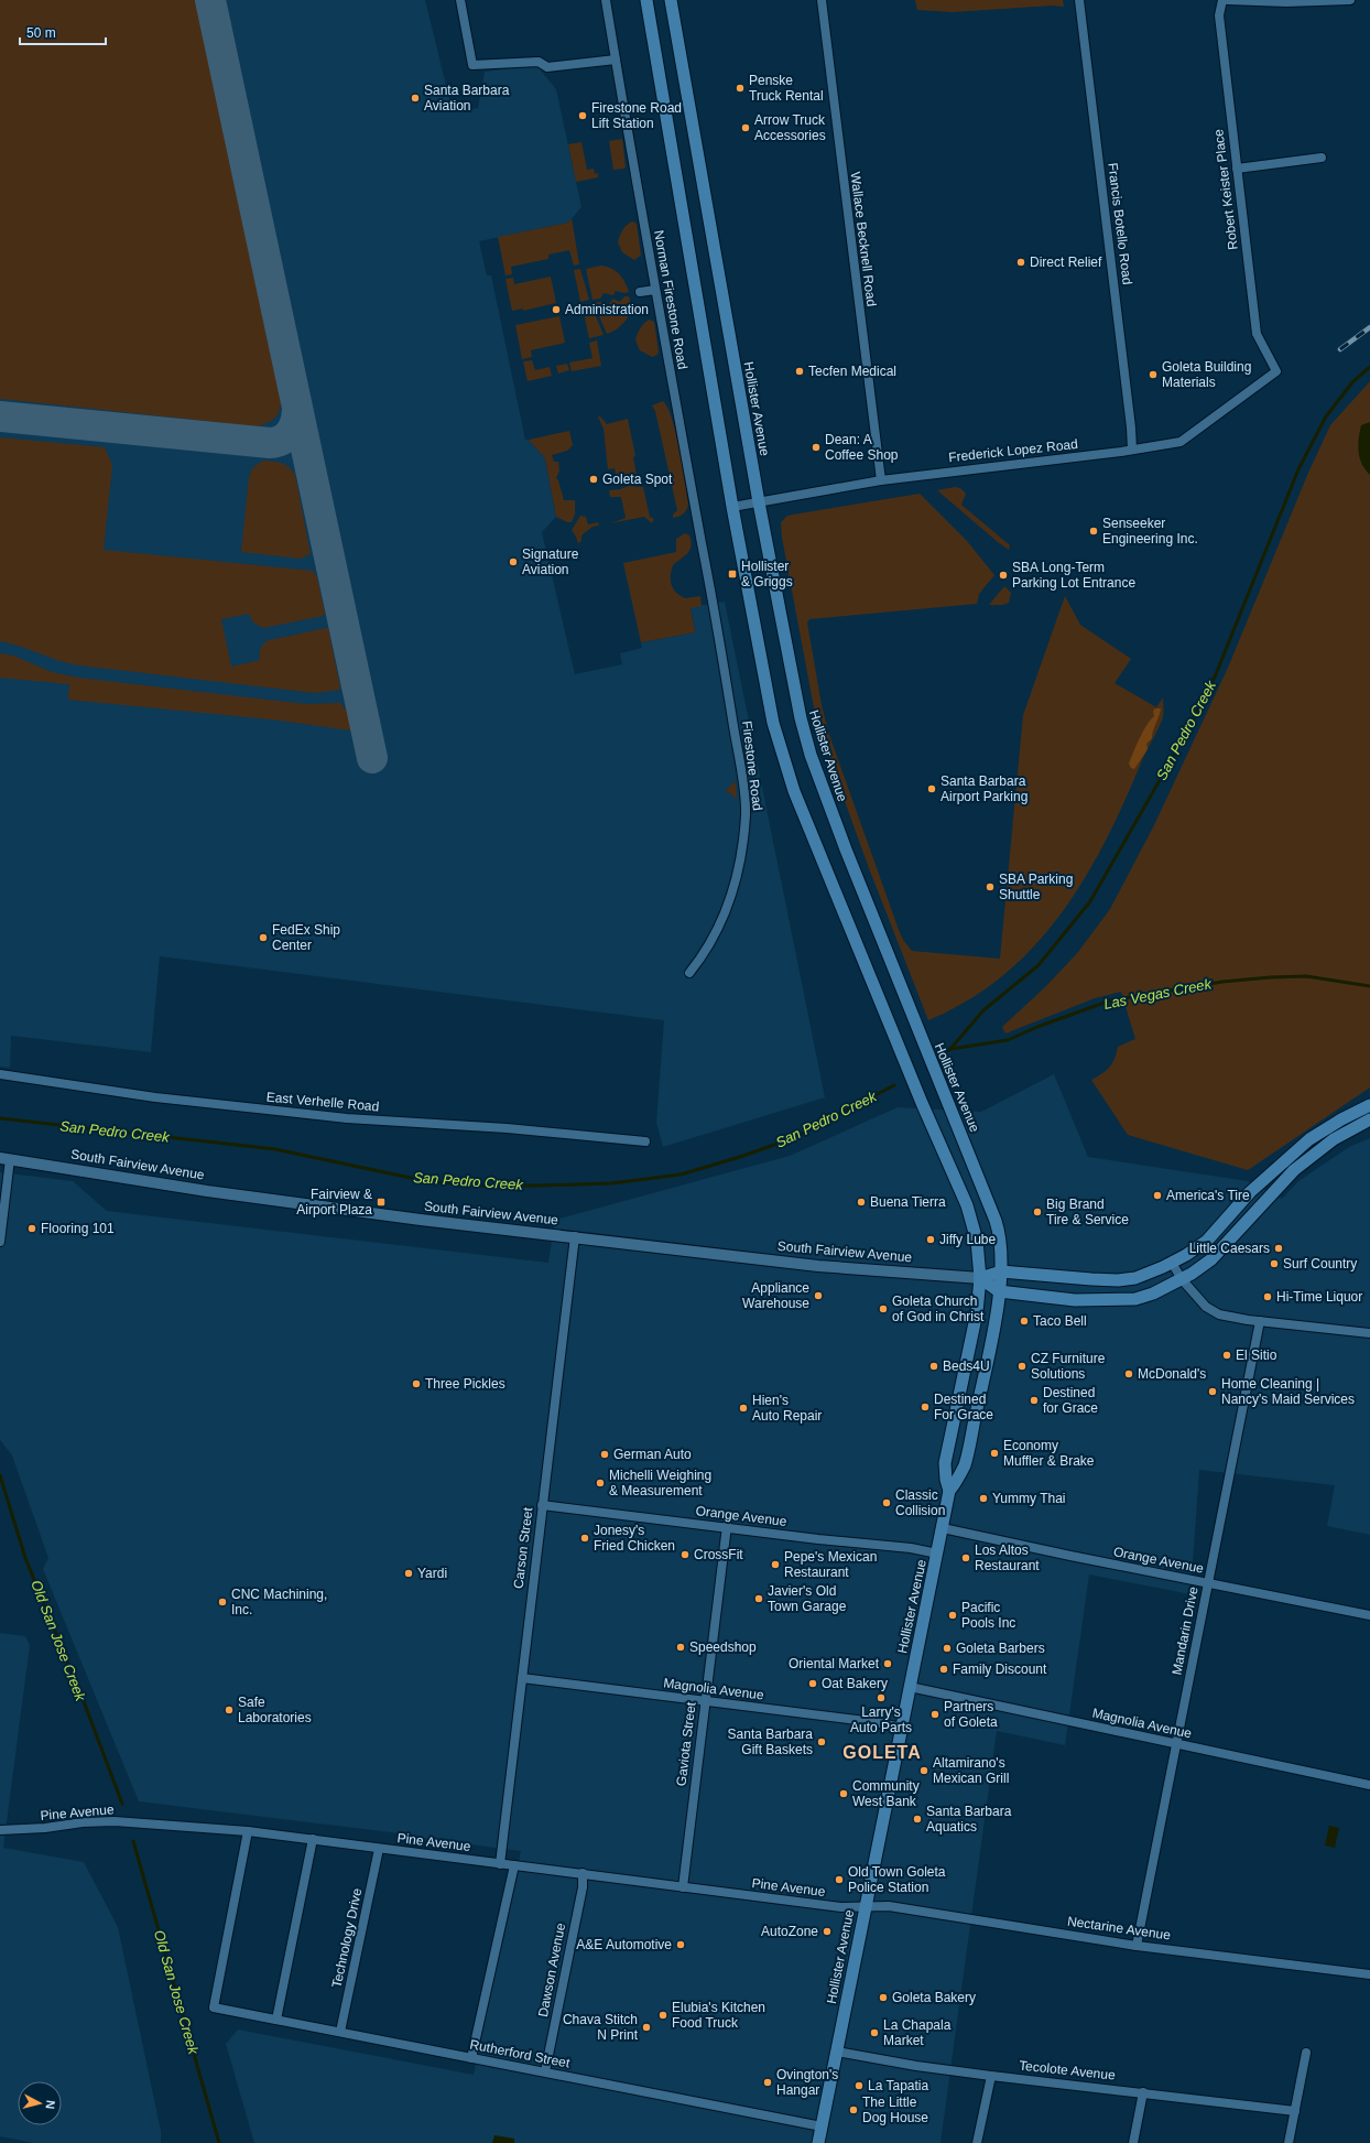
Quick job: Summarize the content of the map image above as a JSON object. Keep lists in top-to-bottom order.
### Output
{
  "streets": {
    "main road": ["Hollister Avenue", "South Fairview Avenue"],
    "street": [
      "Robert Keister Place",
      "Francis Botello Road",
      "Wallace Becknell Road",
      "Norman Firestone Road",
      "Frederick Lopez Road",
      "Firestone Road",
      "East Verhelle Road",
      "Orange Avenue",
      "Carson Street",
      "Mandarin Drive",
      "Magnolia Avenue",
      "Gaviota Street",
      "Pine Avenue",
      "Nectarine Avenue",
      "Technology Drive",
      "Dawson Avenue",
      "Rutherford Street",
      "Tecolote Avenue"
    ]
  },
  "crossings": [
    ["Robert Keister Place", "Frederick Lopez Road"],
    ["Francis Botello Road", "Frederick Lopez Road"],
    ["Wallace Becknell Road", "Frederick Lopez Road"],
    ["Norman Firestone Road", "Firestone Road"],
    ["Hollister Avenue", "Frederick Lopez Road"],
    ["Hollister Avenue", "South Fairview Avenue"],
    ["Hollister Avenue", "Orange Avenue"],
    ["Hollister Avenue", "Magnolia Avenue"],
    ["Hollister Avenue", "Pine Avenue"],
    ["Hollister Avenue", "Nectarine Avenue"],
    ["Hollister Avenue", "Rutherford Street"],
    ["Hollister Avenue", "Tecolote Avenue"],
    ["South Fairview Avenue", "Carson Street"],
    ["Orange Avenue", "Carson Street"],
    ["Orange Avenue", "Mandarin Drive"],
    ["Orange Avenue", "Gaviota Street"],
    ["Carson Street", "Magnolia Avenue"],
    ["Carson Street", "Pine Avenue"],
    ["Mandarin Drive", "Magnolia Avenue"],
    ["Mandarin Drive", "Nectarine Avenue"],
    ["Magnolia Avenue", "Gaviota Street"],
    ["Gaviota Street", "Pine Avenue"],
    ["Pine Avenue", "Nectarine Avenue"],
    ["Pine Avenue", "Technology Drive"],
    ["Pine Avenue", "Dawson Avenue"],
    ["Pine Avenue", "Rutherford Street"],
    ["Technology Drive", "Rutherford Street"],
    ["Dawson Avenue", "Rutherford Street"]
  ],
  "districts": ["GOLETA"],
  "water": ["San Pedro Creek", "Las Vegas Creek", "Old San Jose Creek"],
  "places": {
    "other": [
      "Penske Truck Rental",
      "Santa Barbara Aviation",
      "Firestone Road Lift Station",
      "Arrow Truck Accessories",
      "Direct Relief",
      "Administration",
      "Tecfen Medical",
      "Goleta Building Materials",
      "Dean: A Coffee Shop",
      "Goleta Spot",
      "Senseeker Engineering Inc.",
      "Signature Aviation",
      "SBA Long-Term Parking Lot Entrance",
      "Santa Barbara Airport Parking",
      "SBA Parking Shuttle",
      "FedEx Ship Center",
      "America's Tire",
      "Buena Tierra",
      "Big Brand Tire & Service",
      "Flooring 101",
      "Jiffy Lube",
      "Little Caesars",
      "Surf Country",
      "Appliance Warehouse",
      "Hi-Time Liquor",
      "Goleta Church of God in Christ",
      "Taco Bell",
      "El Sitio",
      "Beds4U",
      "CZ Furniture Solutions",
      "McDonald's",
      "Three Pickles",
      "Home Cleaning | Nancy's Maid Services",
      "Destined for Grace",
      "Destined For Grace",
      "Hien's Auto Repair",
      "Economy Muffler & Brake",
      "German Auto",
      "Michelli Weighing & Measurement",
      "Yummy Thai",
      "Classic Collision",
      "Jonesy's Fried Chicken",
      "CrossFit",
      "Los Altos Restaurant",
      "Pepe's Mexican Restaurant",
      "Yardi",
      "Javier's Old Town Garage",
      "CNC Machining, Inc.",
      "Pacific Pools Inc",
      "Speedshop",
      "Goleta Barbers",
      "Oriental Market",
      "Family Discount",
      "Oat Bakery",
      "Larry's Auto Parts",
      "Safe Laboratories",
      "Partners of Goleta",
      "Santa Barbara Gift Baskets",
      "Altamirano's Mexican Grill",
      "Community West Bank",
      "Santa Barbara Aquatics",
      "Old Town Goleta Police Station",
      "AutoZone",
      "A&E Automotive",
      "Goleta Bakery",
      "Elubia's Kitchen Food Truck",
      "Chava Stitch N Print",
      "La Chapala Market",
      "Ovington's Hangar",
      "La Tapatia",
      "The Little Dog House"
    ],
    "transit": ["Hollister & Griggs", "Fairview & Airport Plaza"]
  },
  "scale_bar": "50 m",
  "north": "right"
}
